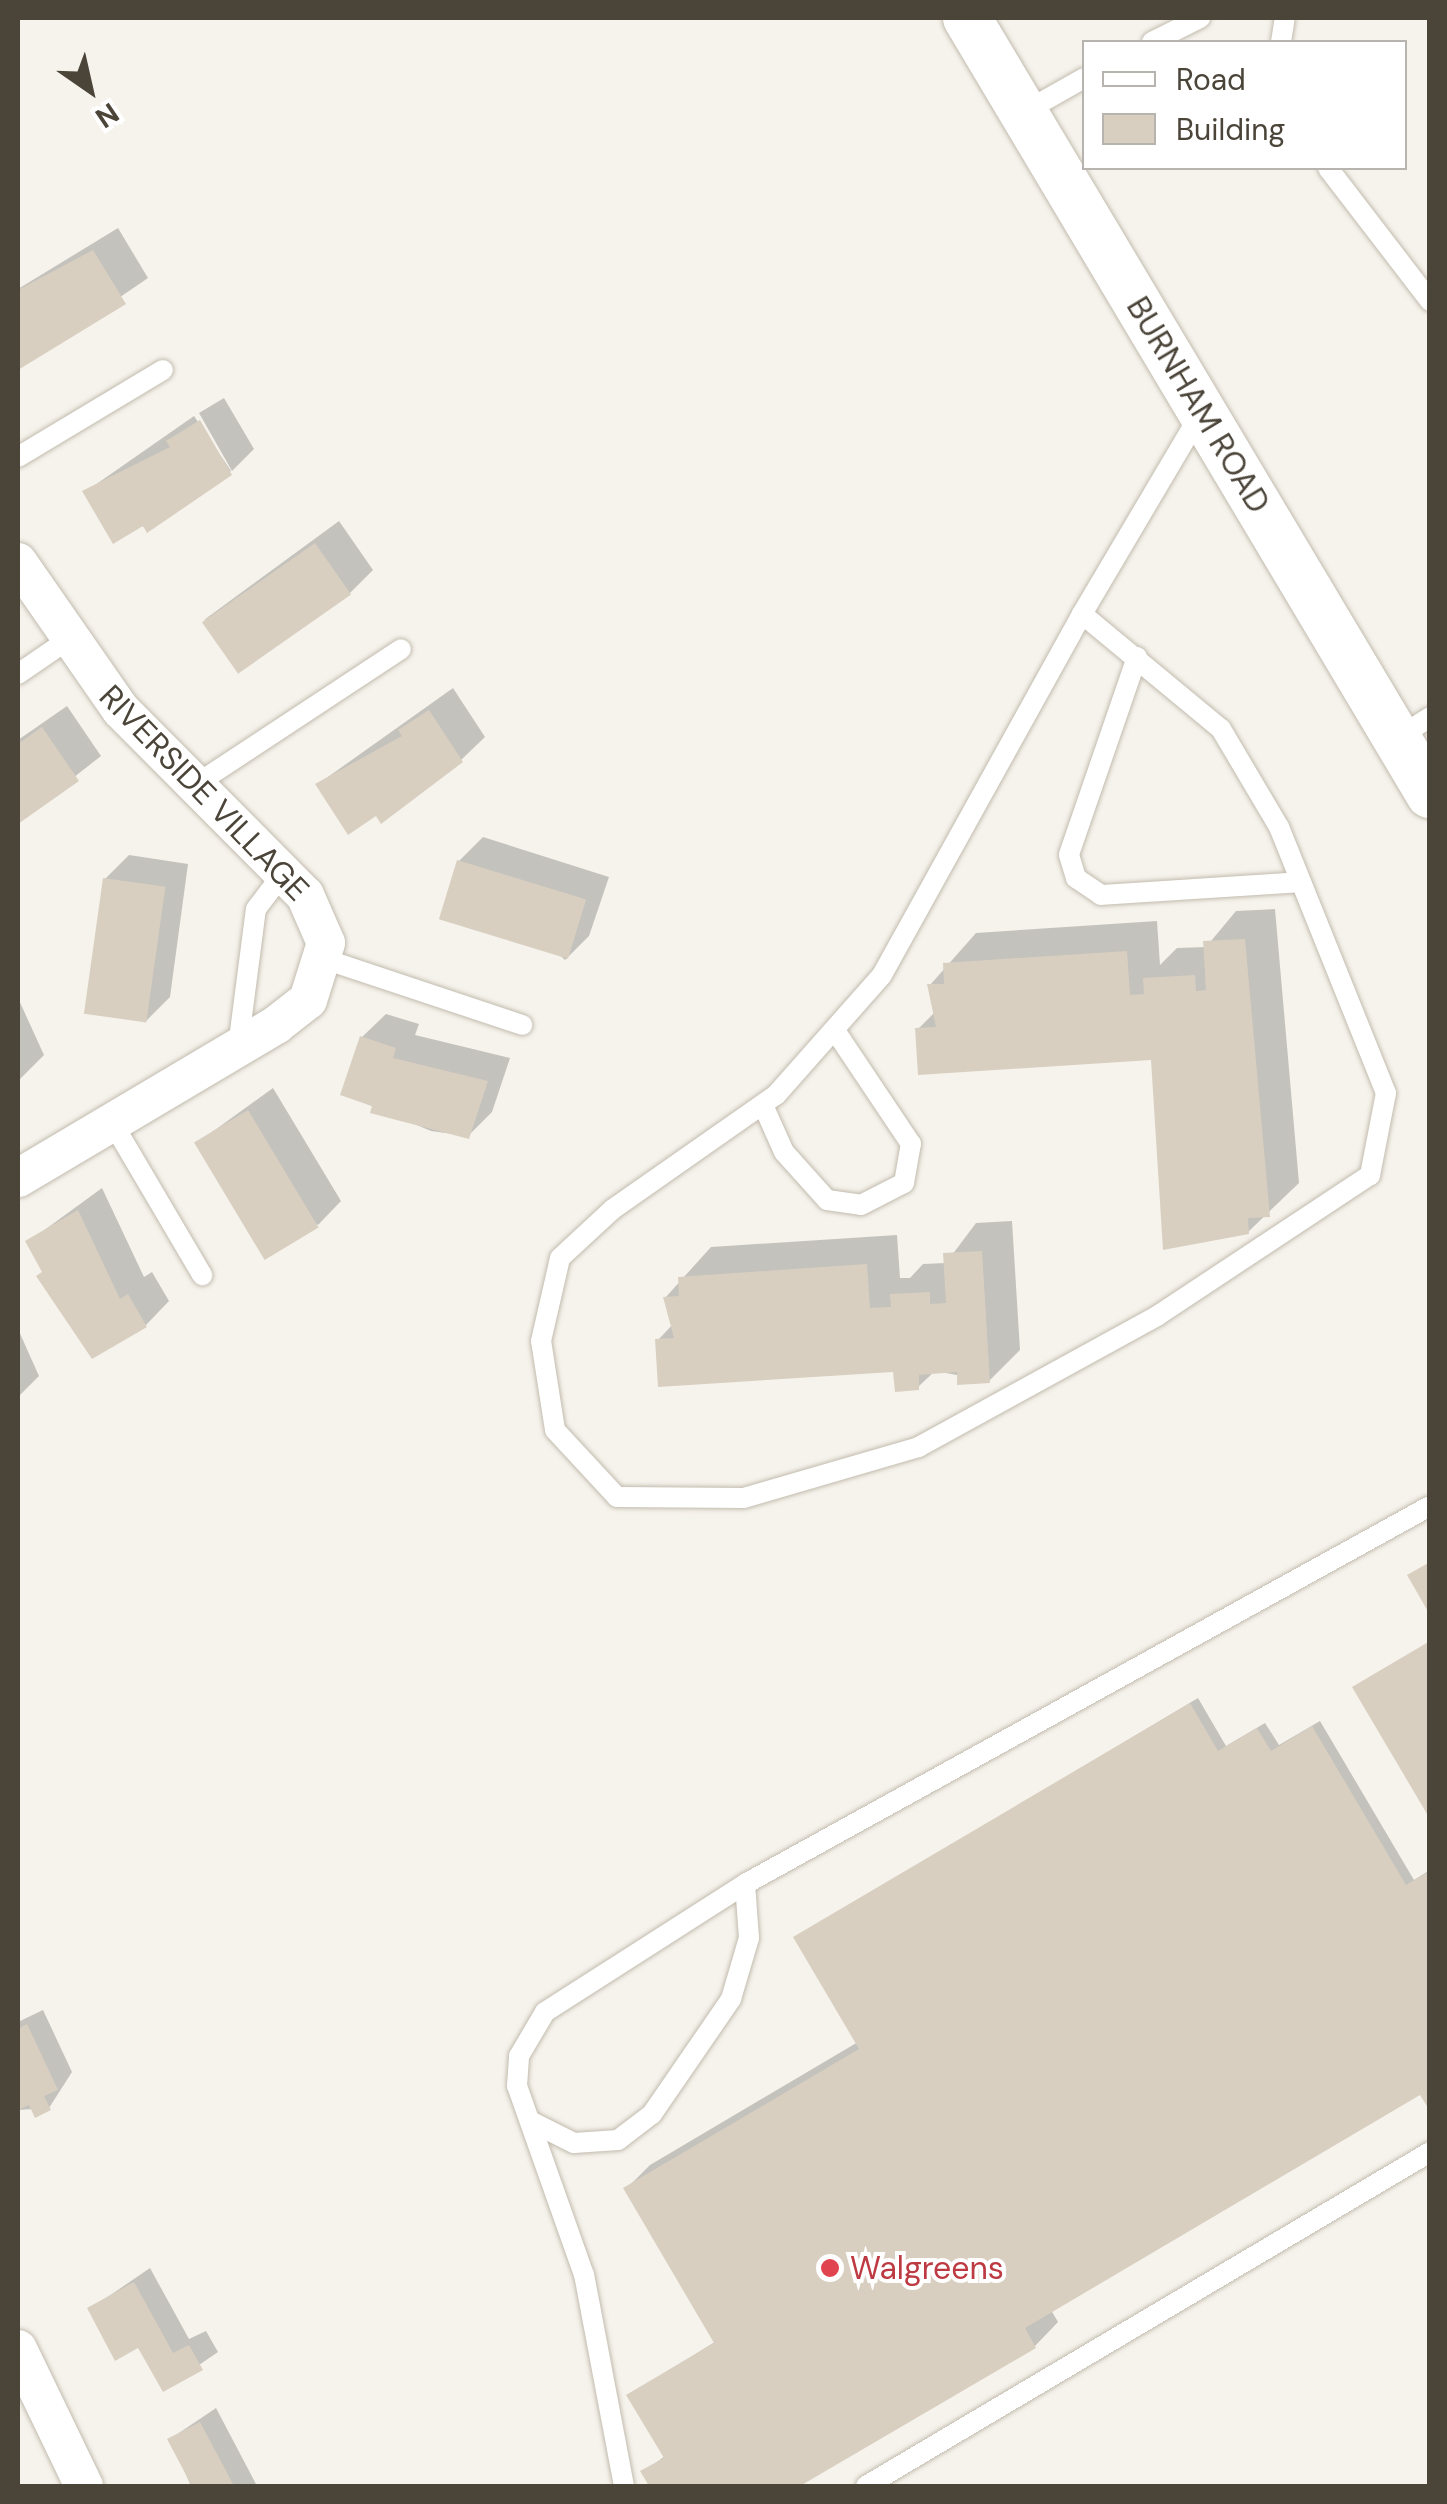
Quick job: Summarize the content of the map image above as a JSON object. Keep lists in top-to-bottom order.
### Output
{
  "streets": {
    "street": ["BURNHAM ROAD", "RIVERSIDE VILLAGE"]
  },
  "places": ["Walgreens"],
  "legend": ["Road", "Building"],
  "north": "bottom right"
}
